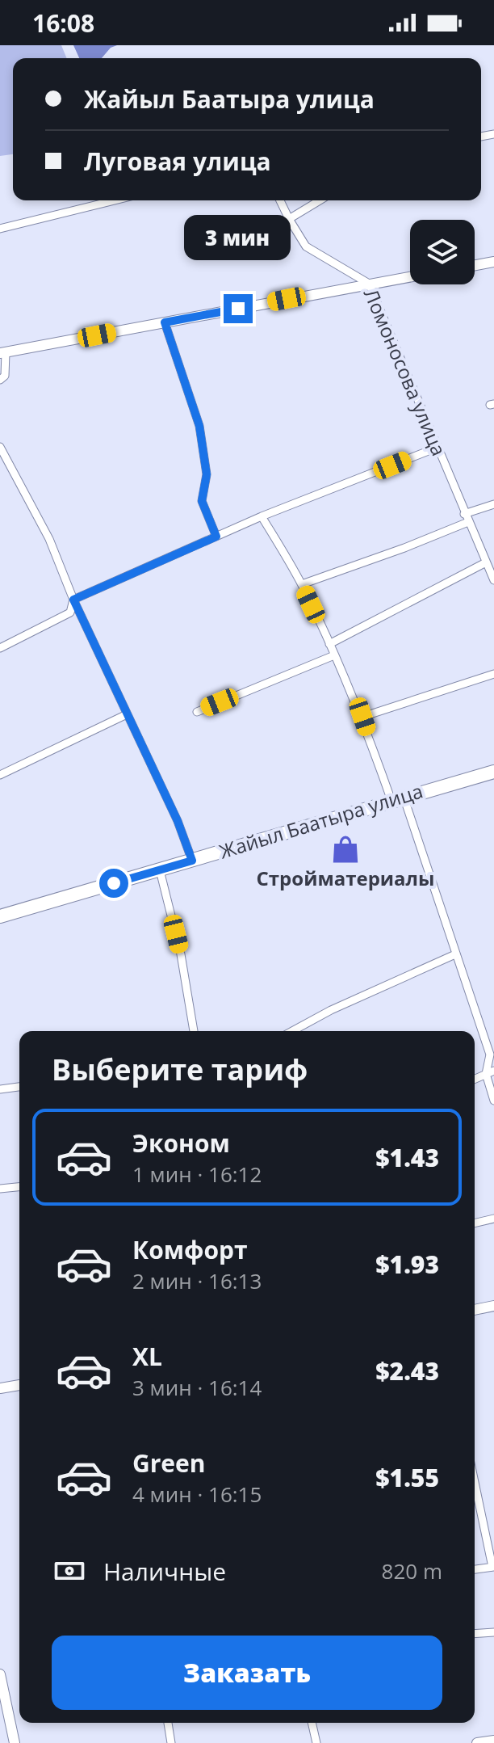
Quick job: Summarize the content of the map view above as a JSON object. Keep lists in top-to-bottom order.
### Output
{
  "streets": {
    "highway": ["Жайыл Баатыра улица"],
    "street": ["Ломоносова улица"]
  },
  "places": {
    "shop": ["Стройматериалы"]
  },
  "page": {
    "status": "16:08",
    "banner": ["Жайыл Баатыра улица", "Луговая улица"],
    "bubble": "3 мин",
    "heading": "Выберите тариф",
    "list": [
      {
        "name": "Эконом",
        "note": "1 мин · 16:12",
        "value": "$1.43"
      },
      {
        "name": "Комфорт",
        "note": "2 мин · 16:13",
        "value": "$1.93"
      },
      {
        "name": "XL",
        "note": "3 мин · 16:14",
        "value": "$2.43"
      },
      {
        "name": "Green",
        "note": "4 мин · 16:15",
        "value": "$1.55"
      }
    ],
    "pay": ["Наличные", "820 m"],
    "buttons": "Заказать"
  }
}
